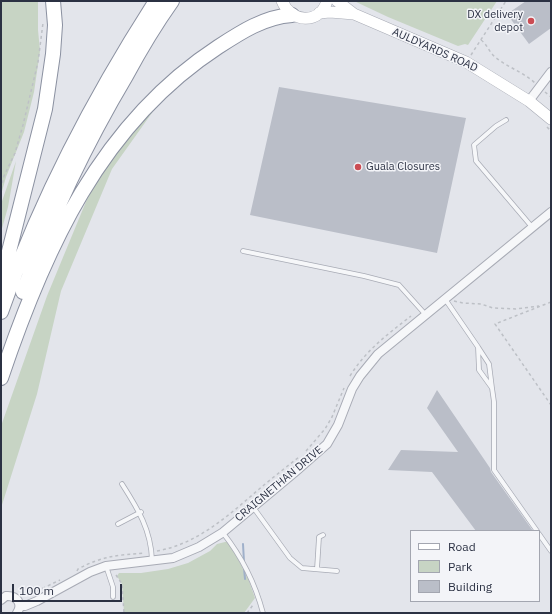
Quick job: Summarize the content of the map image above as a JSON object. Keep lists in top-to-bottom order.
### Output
{
  "streets": {
    "street": ["AULDYARDS ROAD", "CRAIGNETHAN DRIVE"]
  },
  "places": ["DX delivery depot", "Guala Closures"],
  "legend": ["Road", "Park", "Building"],
  "scale_bar": "100 m"
}
